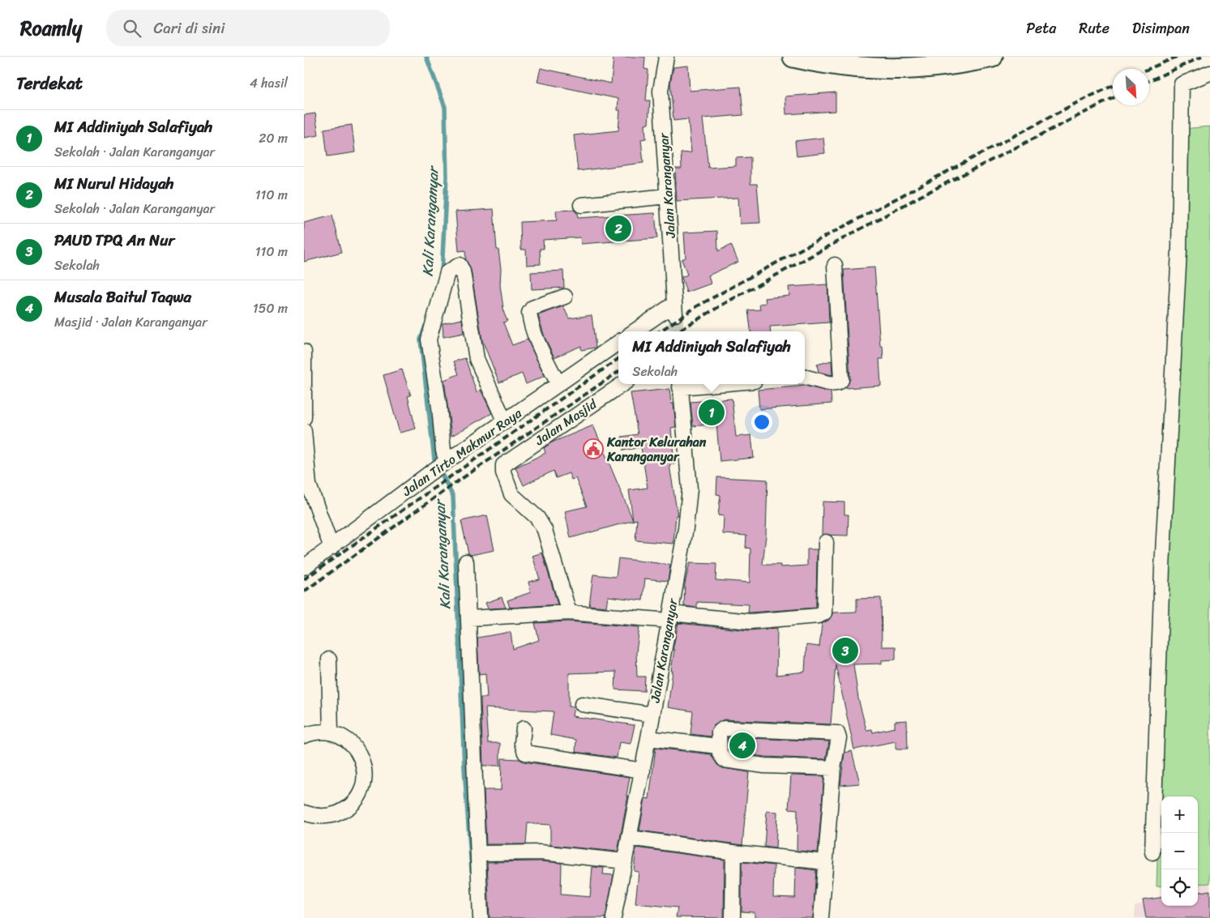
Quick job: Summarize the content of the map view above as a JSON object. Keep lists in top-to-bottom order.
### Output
{
  "streets": {
    "street": ["Jalan Karanganyar", "Jalan Masjid", "Jalan Tirto Makmur Raya"]
  },
  "water": ["Kali Karanganyar"],
  "places": {
    "public building": ["Kantor Kelurahan Karanganyar"]
  },
  "north": "bottom right",
  "page": {
    "header": "Roamly",
    "search": "Cari di sini",
    "nav": ["Peta", "Rute", "Disimpan"],
    "heading": ["Terdekat", "4 hasil"],
    "list": [
      {
        "mark": "1",
        "name": "MI Addiniyah Salafiyah",
        "note": "Sekolah · Jalan Karanganyar",
        "value": "20 m"
      },
      {
        "mark": "2",
        "name": "MI Nurul Hidayah",
        "note": "Sekolah · Jalan Karanganyar",
        "value": "110 m"
      },
      {
        "mark": "3",
        "name": "PAUD TPQ An Nur",
        "note": "Sekolah",
        "value": "110 m"
      },
      {
        "mark": "4",
        "name": "Musala Baitul Taqwa",
        "note": "Masjid · Jalan Karanganyar",
        "value": "150 m"
      }
    ],
    "pins": [
      "2",
      "1",
      "3",
      "4"
    ],
    "popup": ["MI Addiniyah Salafiyah", "Sekolah"],
    "map_buttons": ["+", "−"]
  }
}
